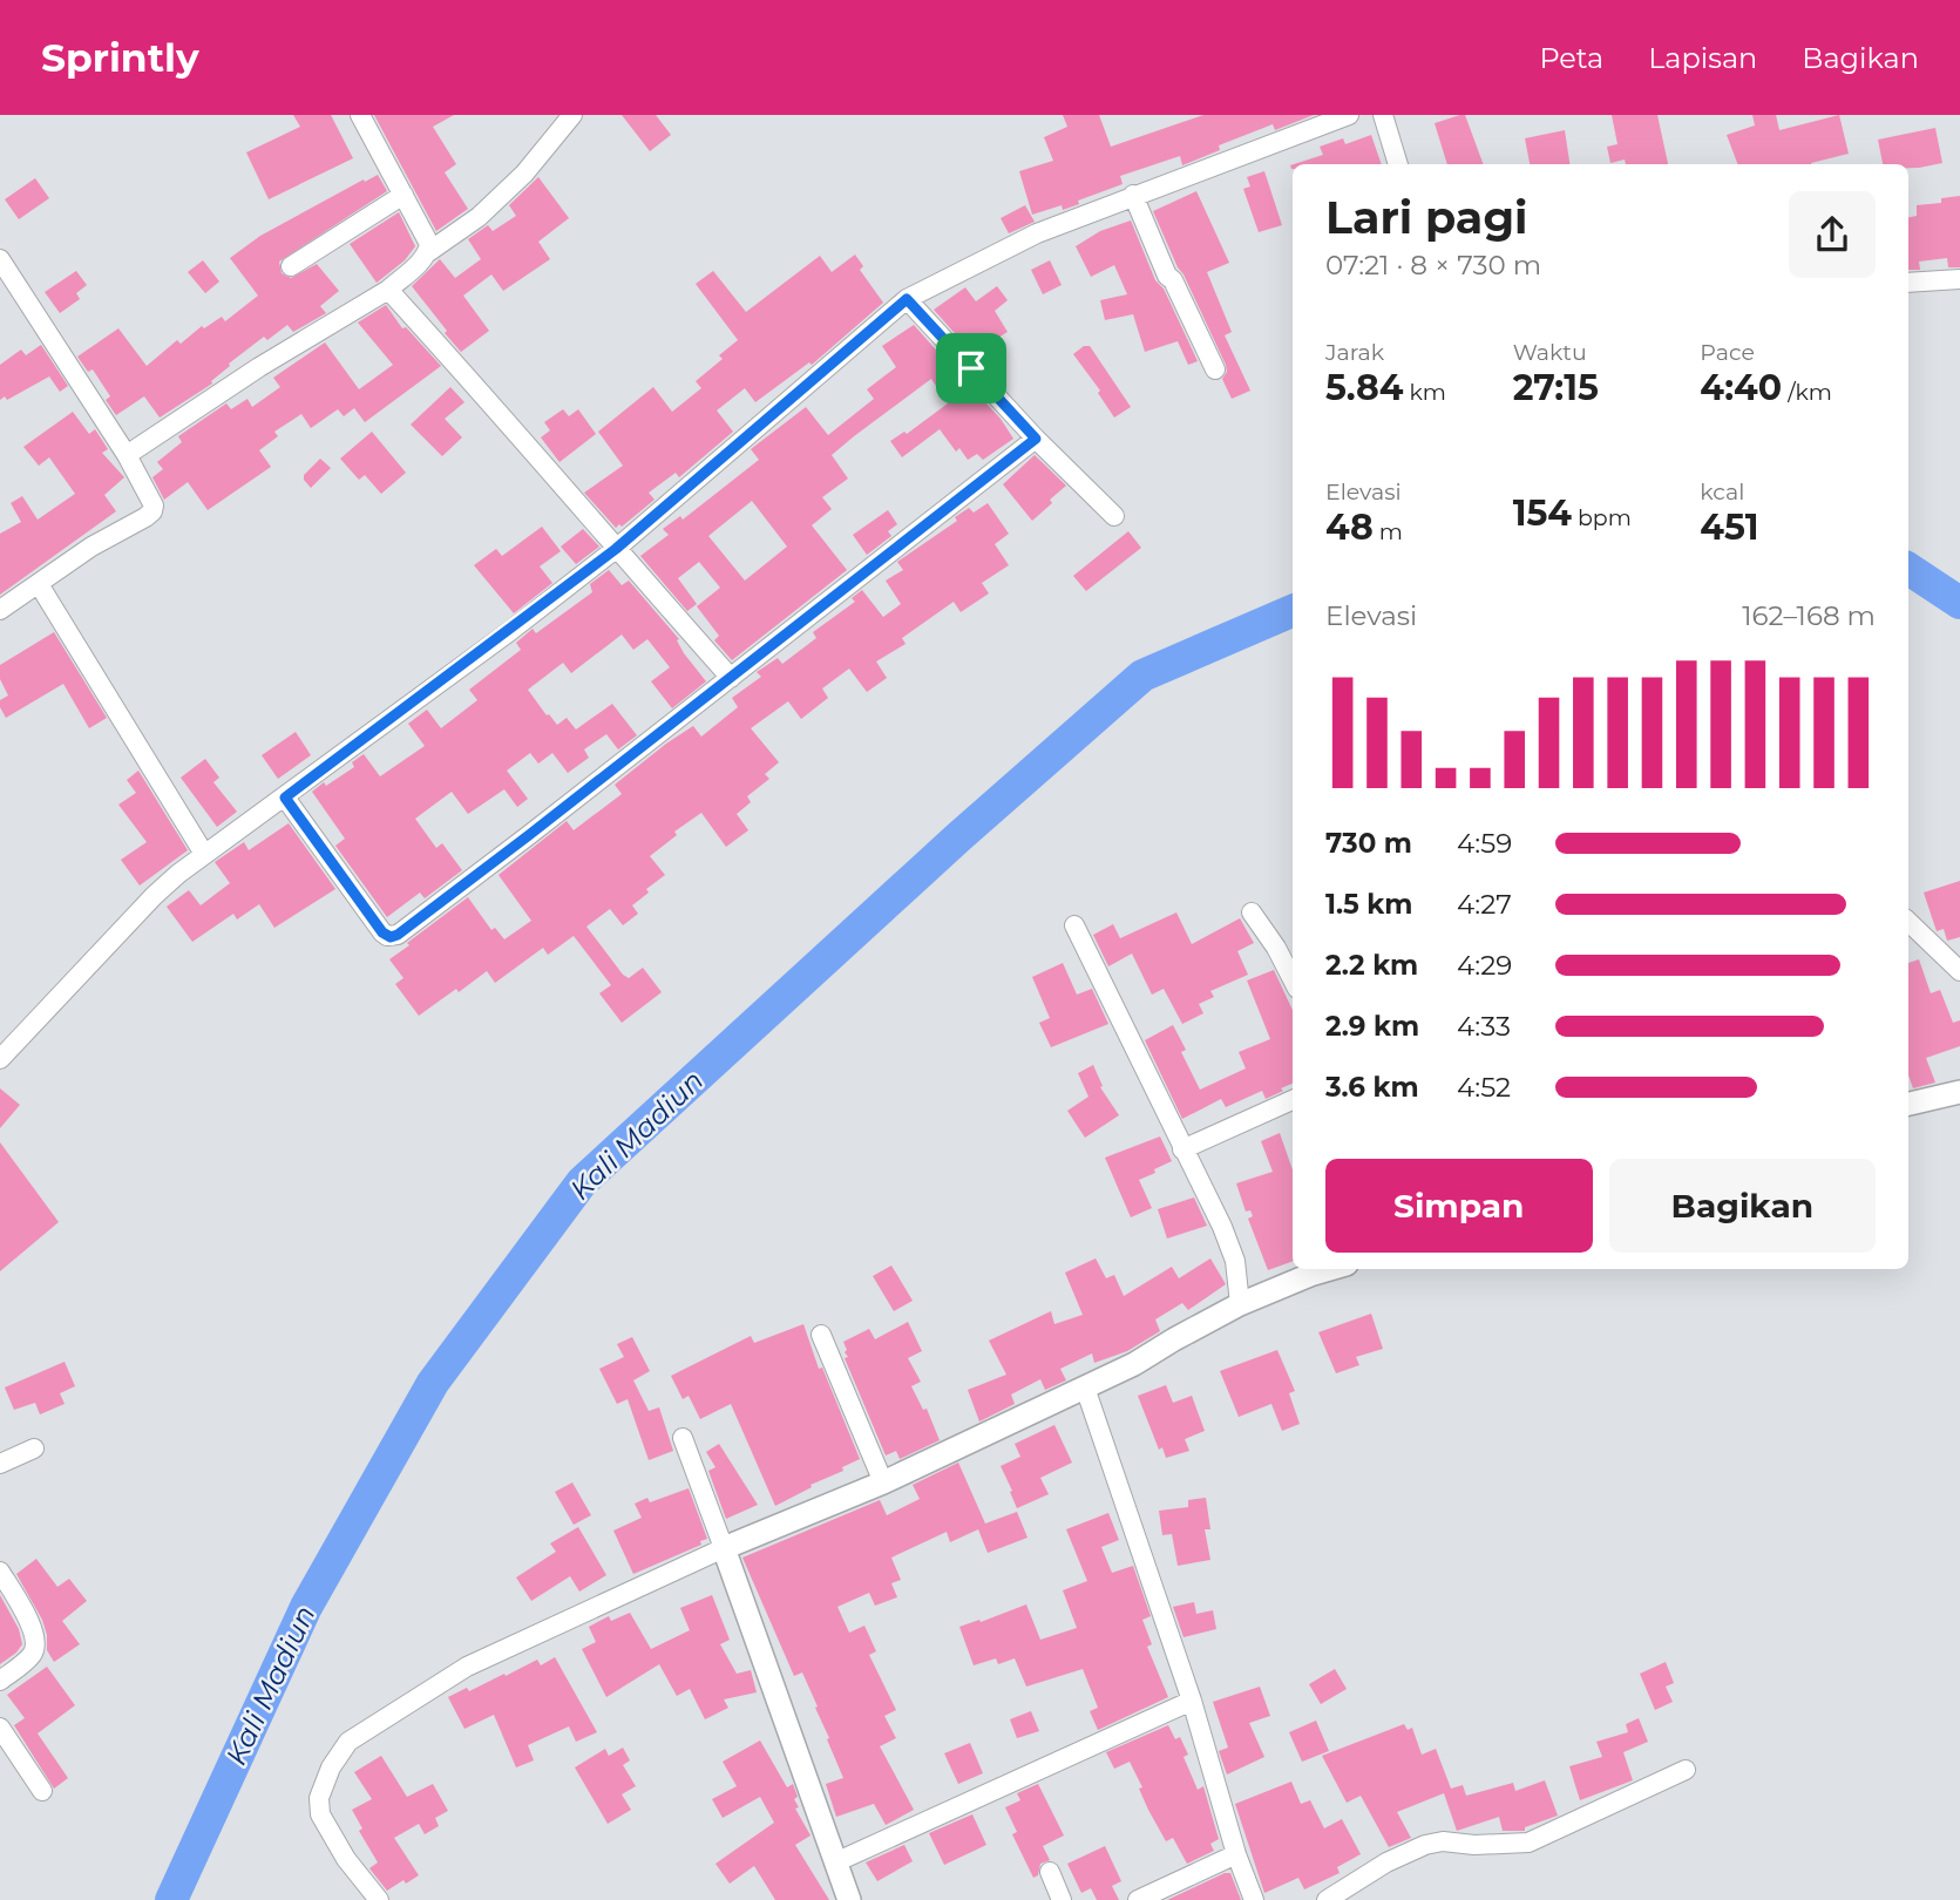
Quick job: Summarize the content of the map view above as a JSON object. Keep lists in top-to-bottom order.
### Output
{
  "water": ["Kali Madiun"],
  "page": {
    "header": "Sprintly",
    "nav": ["Peta", "Lapisan", "Bagikan"],
    "heading": ["Lari pagi", "07:21 · 8 × 730 m"],
    "stats": [
      ["Jarak", "5.84 km"],
      ["Waktu", "27:15"],
      ["Pace", "4:40 /km"],
      ["Elevasi", "48 m"],
      ["154 bpm"],
      ["kcal", "451"]
    ],
    "chart": ["Elevasi", "162–168 m"],
    "list": [
      {
        "name": "730 m",
        "note": "4:59"
      },
      {
        "name": "1.5 km",
        "note": "4:27"
      },
      {
        "name": "2.2 km",
        "note": "4:29"
      },
      {
        "name": "2.9 km",
        "note": "4:33"
      },
      {
        "name": "3.6 km",
        "note": "4:52"
      }
    ],
    "buttons": ["Simpan", "Bagikan"]
  }
}
